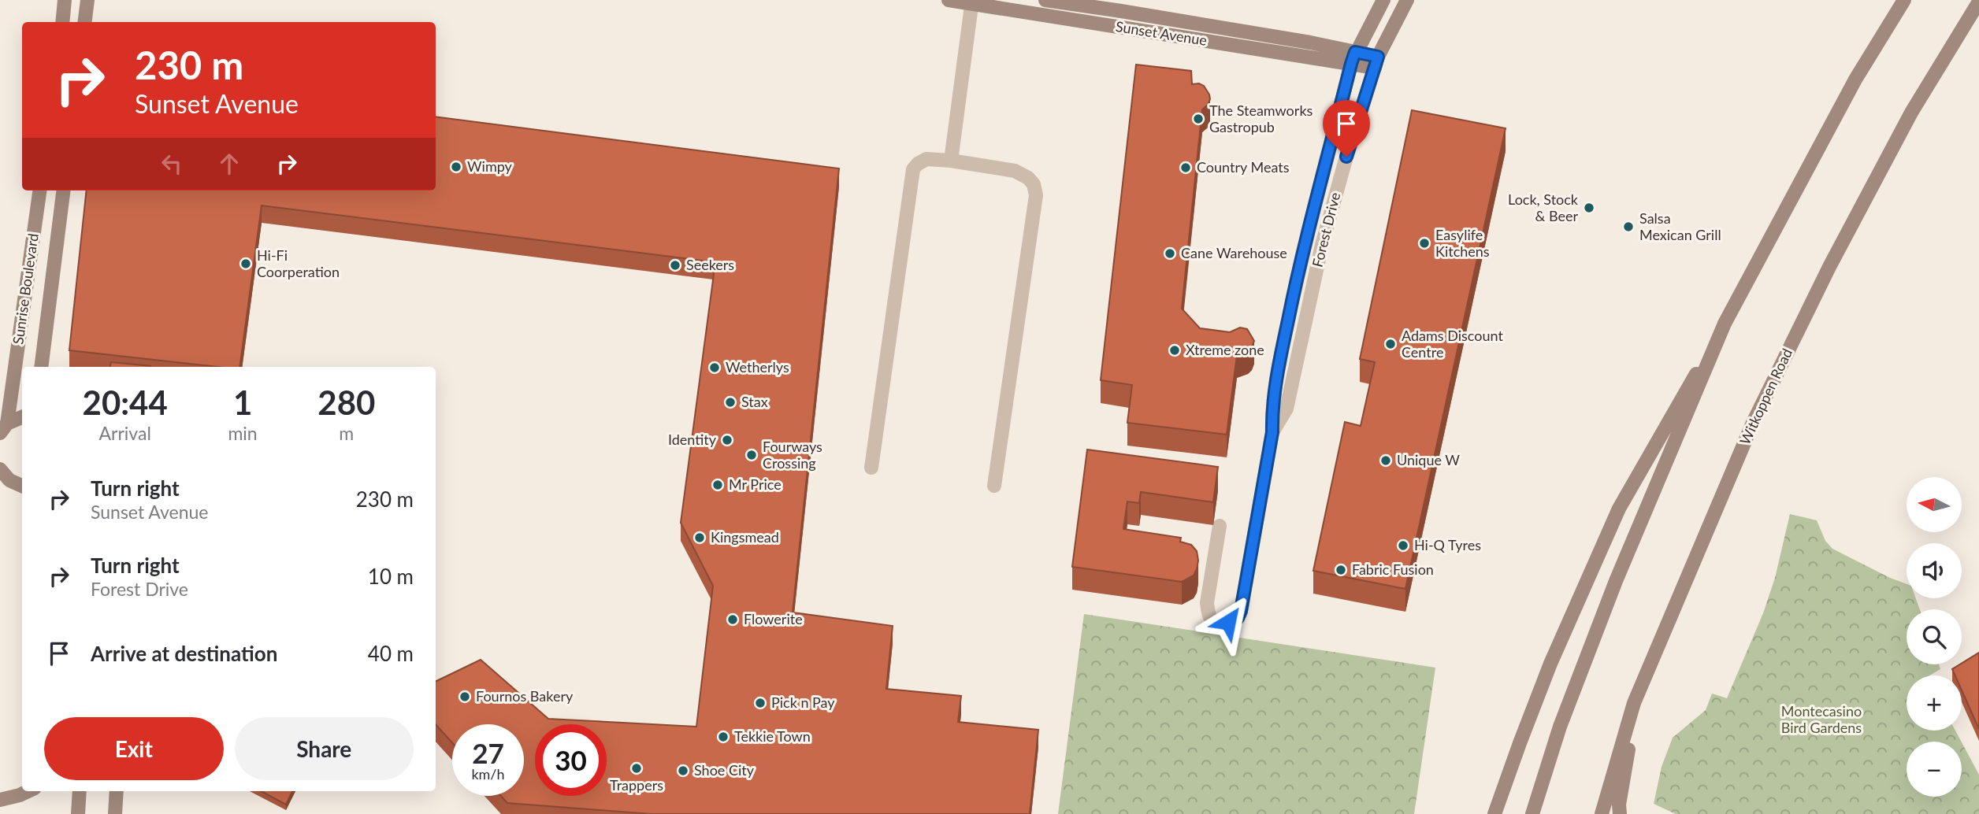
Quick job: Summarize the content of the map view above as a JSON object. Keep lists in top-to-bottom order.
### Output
{
  "streets": {
    "main road": [
      "Sunset Avenue",
      "Forest Drive",
      "Sunrise Boulevard",
      "Witkoppen Road"
    ]
  },
  "crossings": [
    ["Sunset Avenue", "Forest Drive"]
  ],
  "parks": ["Montecasino Bird Gardens"],
  "places": [
    "The Steamworks Gastropub",
    "Wimpy",
    "Country Meats",
    "Lock, Stock & Beer",
    "Salsa Mexican Grill",
    "Easylife Kitchens",
    "Cane Warehouse",
    "Hi-Fi Coorperation",
    "Seekers",
    "Adams Discount Centre",
    "Xtreme zone",
    "Wetherlys",
    "Stax",
    "Identity",
    "Fourways Crossing",
    "Unique W",
    "Mr Price",
    "Kingsmead",
    "Hi-Q Tyres",
    "Fabric Fusion",
    "Flowerite",
    "Fournos Bakery",
    "Pick n Pay",
    "Tekkie Town",
    "Trappers",
    "Shoe City"
  ],
  "north": "left",
  "page": {
    "turn": ["230 m", "Sunset Avenue"],
    "eta": [
      "20:44",
      "Arrival",
      "1",
      "min",
      "280",
      "m"
    ],
    "list": [
      {
        "name": "Turn right",
        "note": "Sunset Avenue",
        "value": "230 m"
      },
      {
        "name": "Turn right",
        "note": "Forest Drive",
        "value": "10 m"
      },
      {
        "name": "Arrive at destination",
        "value": "40 m"
      }
    ],
    "map_buttons": ["+", "−"],
    "buttons": ["Exit", "Share"],
    "speed": "27 km/h",
    "limit": "30"
  }
}
